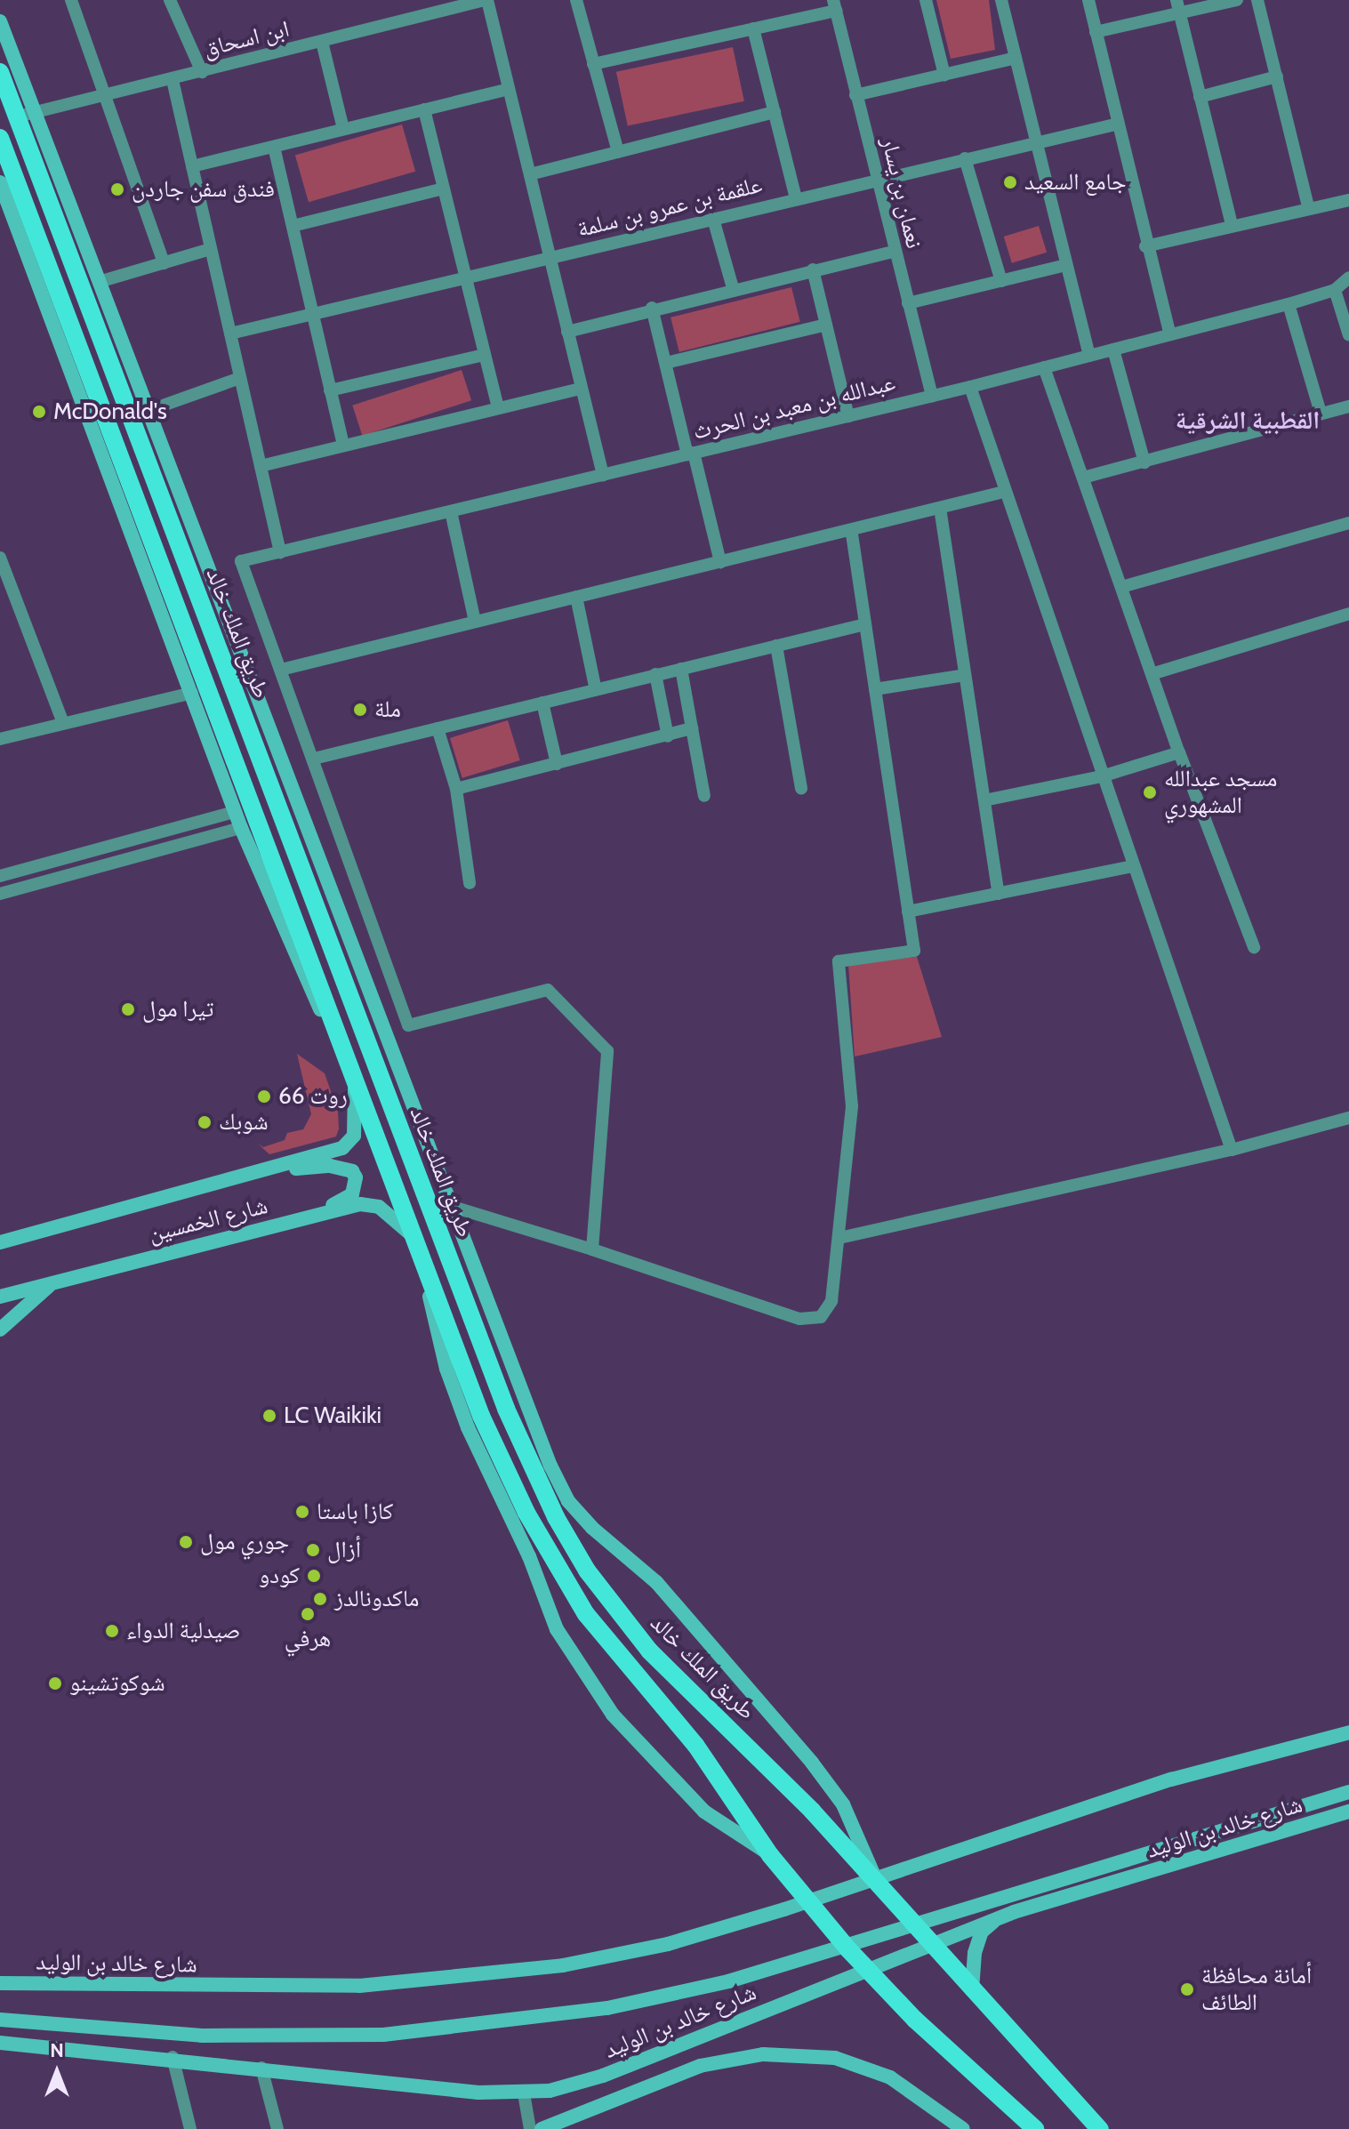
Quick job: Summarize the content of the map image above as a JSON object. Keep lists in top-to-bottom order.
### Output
{
  "streets": {
    "main road": ["طريق الملك خالد"],
    "street": [
      "ابن اسحاق",
      "نعمان بن يسار",
      "علقمة بن عمرو بن سلمة",
      "عبدالله بن معبد بن الحرث",
      "شارع الخمسين",
      "شارع خالد بن الوليد"
    ]
  },
  "crossings": [
    ["ابن اسحاق", "طريق الملك خالد"],
    ["نعمان بن يسار", "علقمة بن عمرو بن سلمة"],
    ["نعمان بن يسار", "عبدالله بن معبد بن الحرث"],
    ["طريق الملك خالد", "شارع الخمسين"],
    ["طريق الملك خالد", "شارع خالد بن الوليد"]
  ],
  "districts": ["القطبية الشرقية"],
  "places": [
    "جامع السعيد",
    "فندق سفن جاردن",
    "McDonald's",
    "ملة",
    "مسجد عبدالله المشهوري",
    "تيرا مول",
    "روت 66",
    "شوبك",
    "LC Waikiki",
    "كازا باستا",
    "جوري مول",
    "أزال",
    "كودو",
    "ماكدونالدز",
    "هرفي",
    "صيدلية الدواء",
    "شوكوتشينو",
    "أمانة محافظة الطائف"
  ],
  "north": "top"
}
